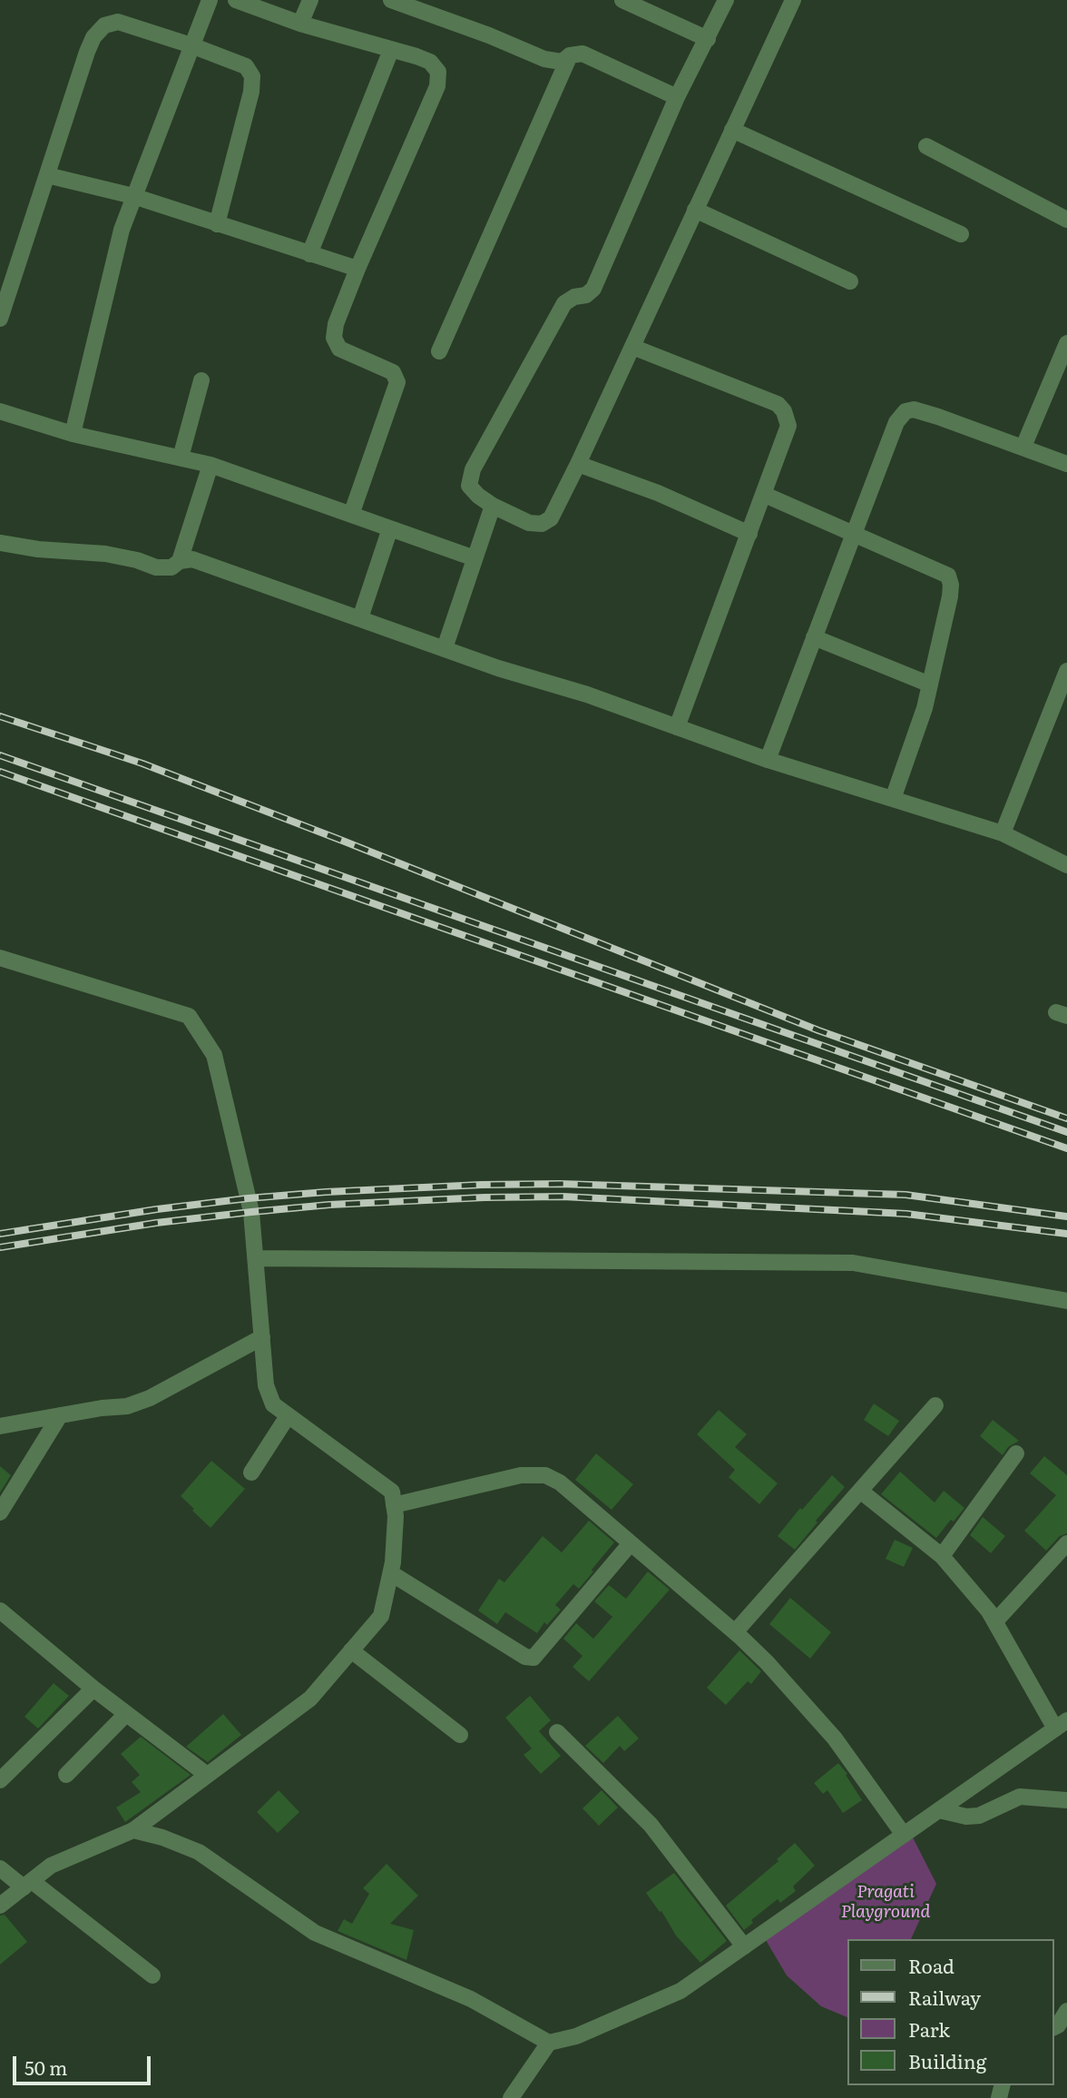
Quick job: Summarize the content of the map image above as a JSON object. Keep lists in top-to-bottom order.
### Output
{
  "parks": ["Pragati Playground"],
  "legend": [
    "Road",
    "Railway",
    "Park",
    "Building"
  ],
  "scale_bar": "50 m"
}
